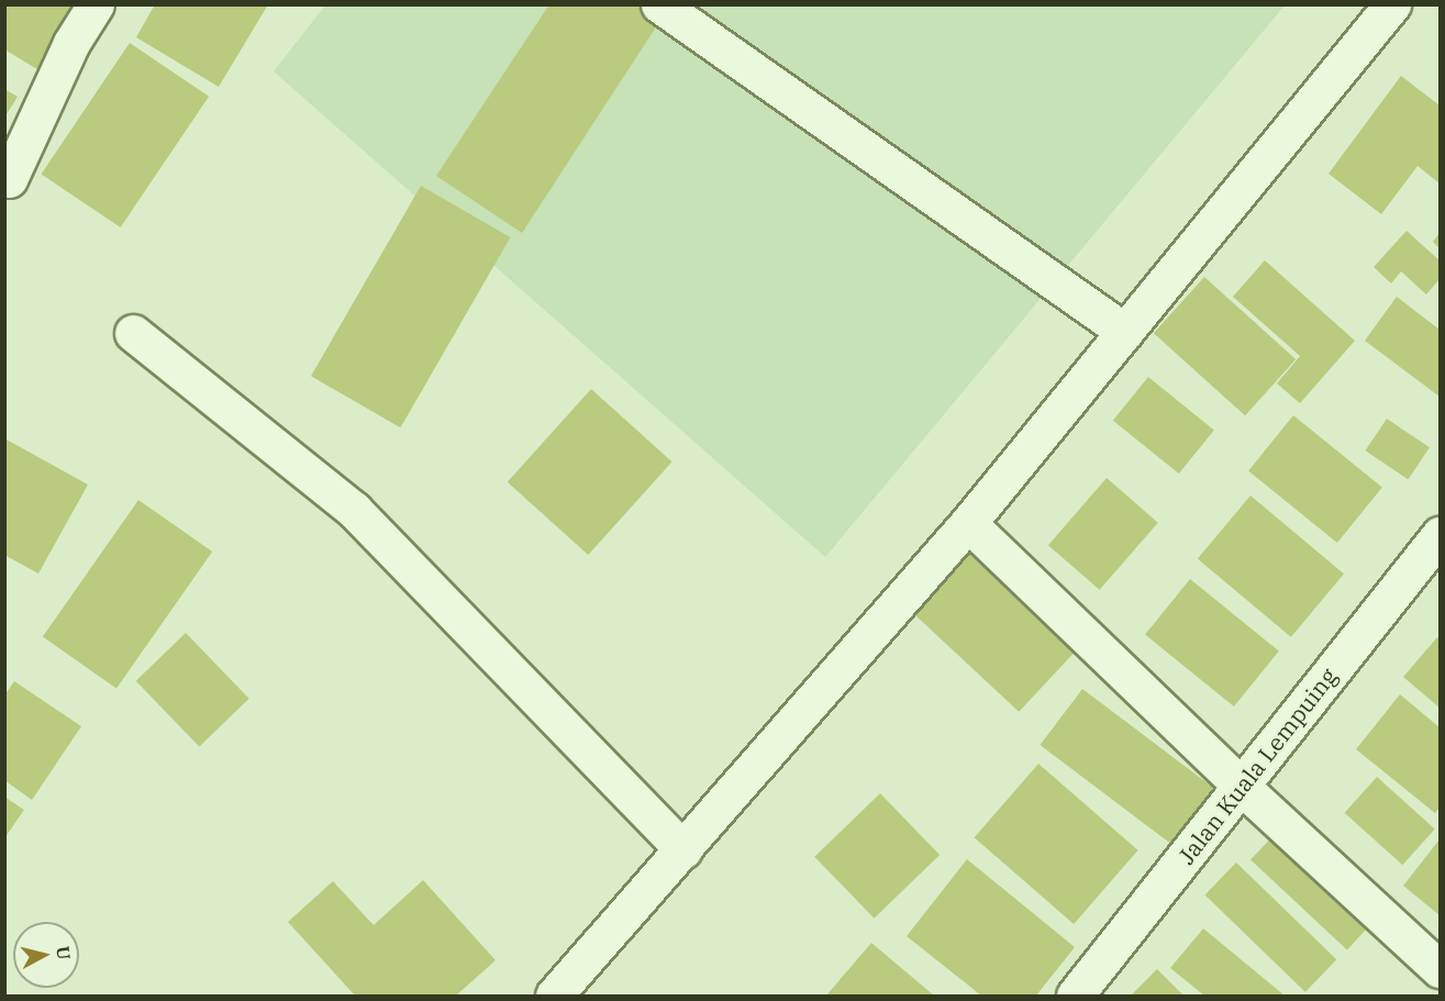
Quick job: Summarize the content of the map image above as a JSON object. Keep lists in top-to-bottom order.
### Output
{
  "streets": {
    "street": ["Jalan Kuala Lempuing"]
  },
  "north": "right"
}
